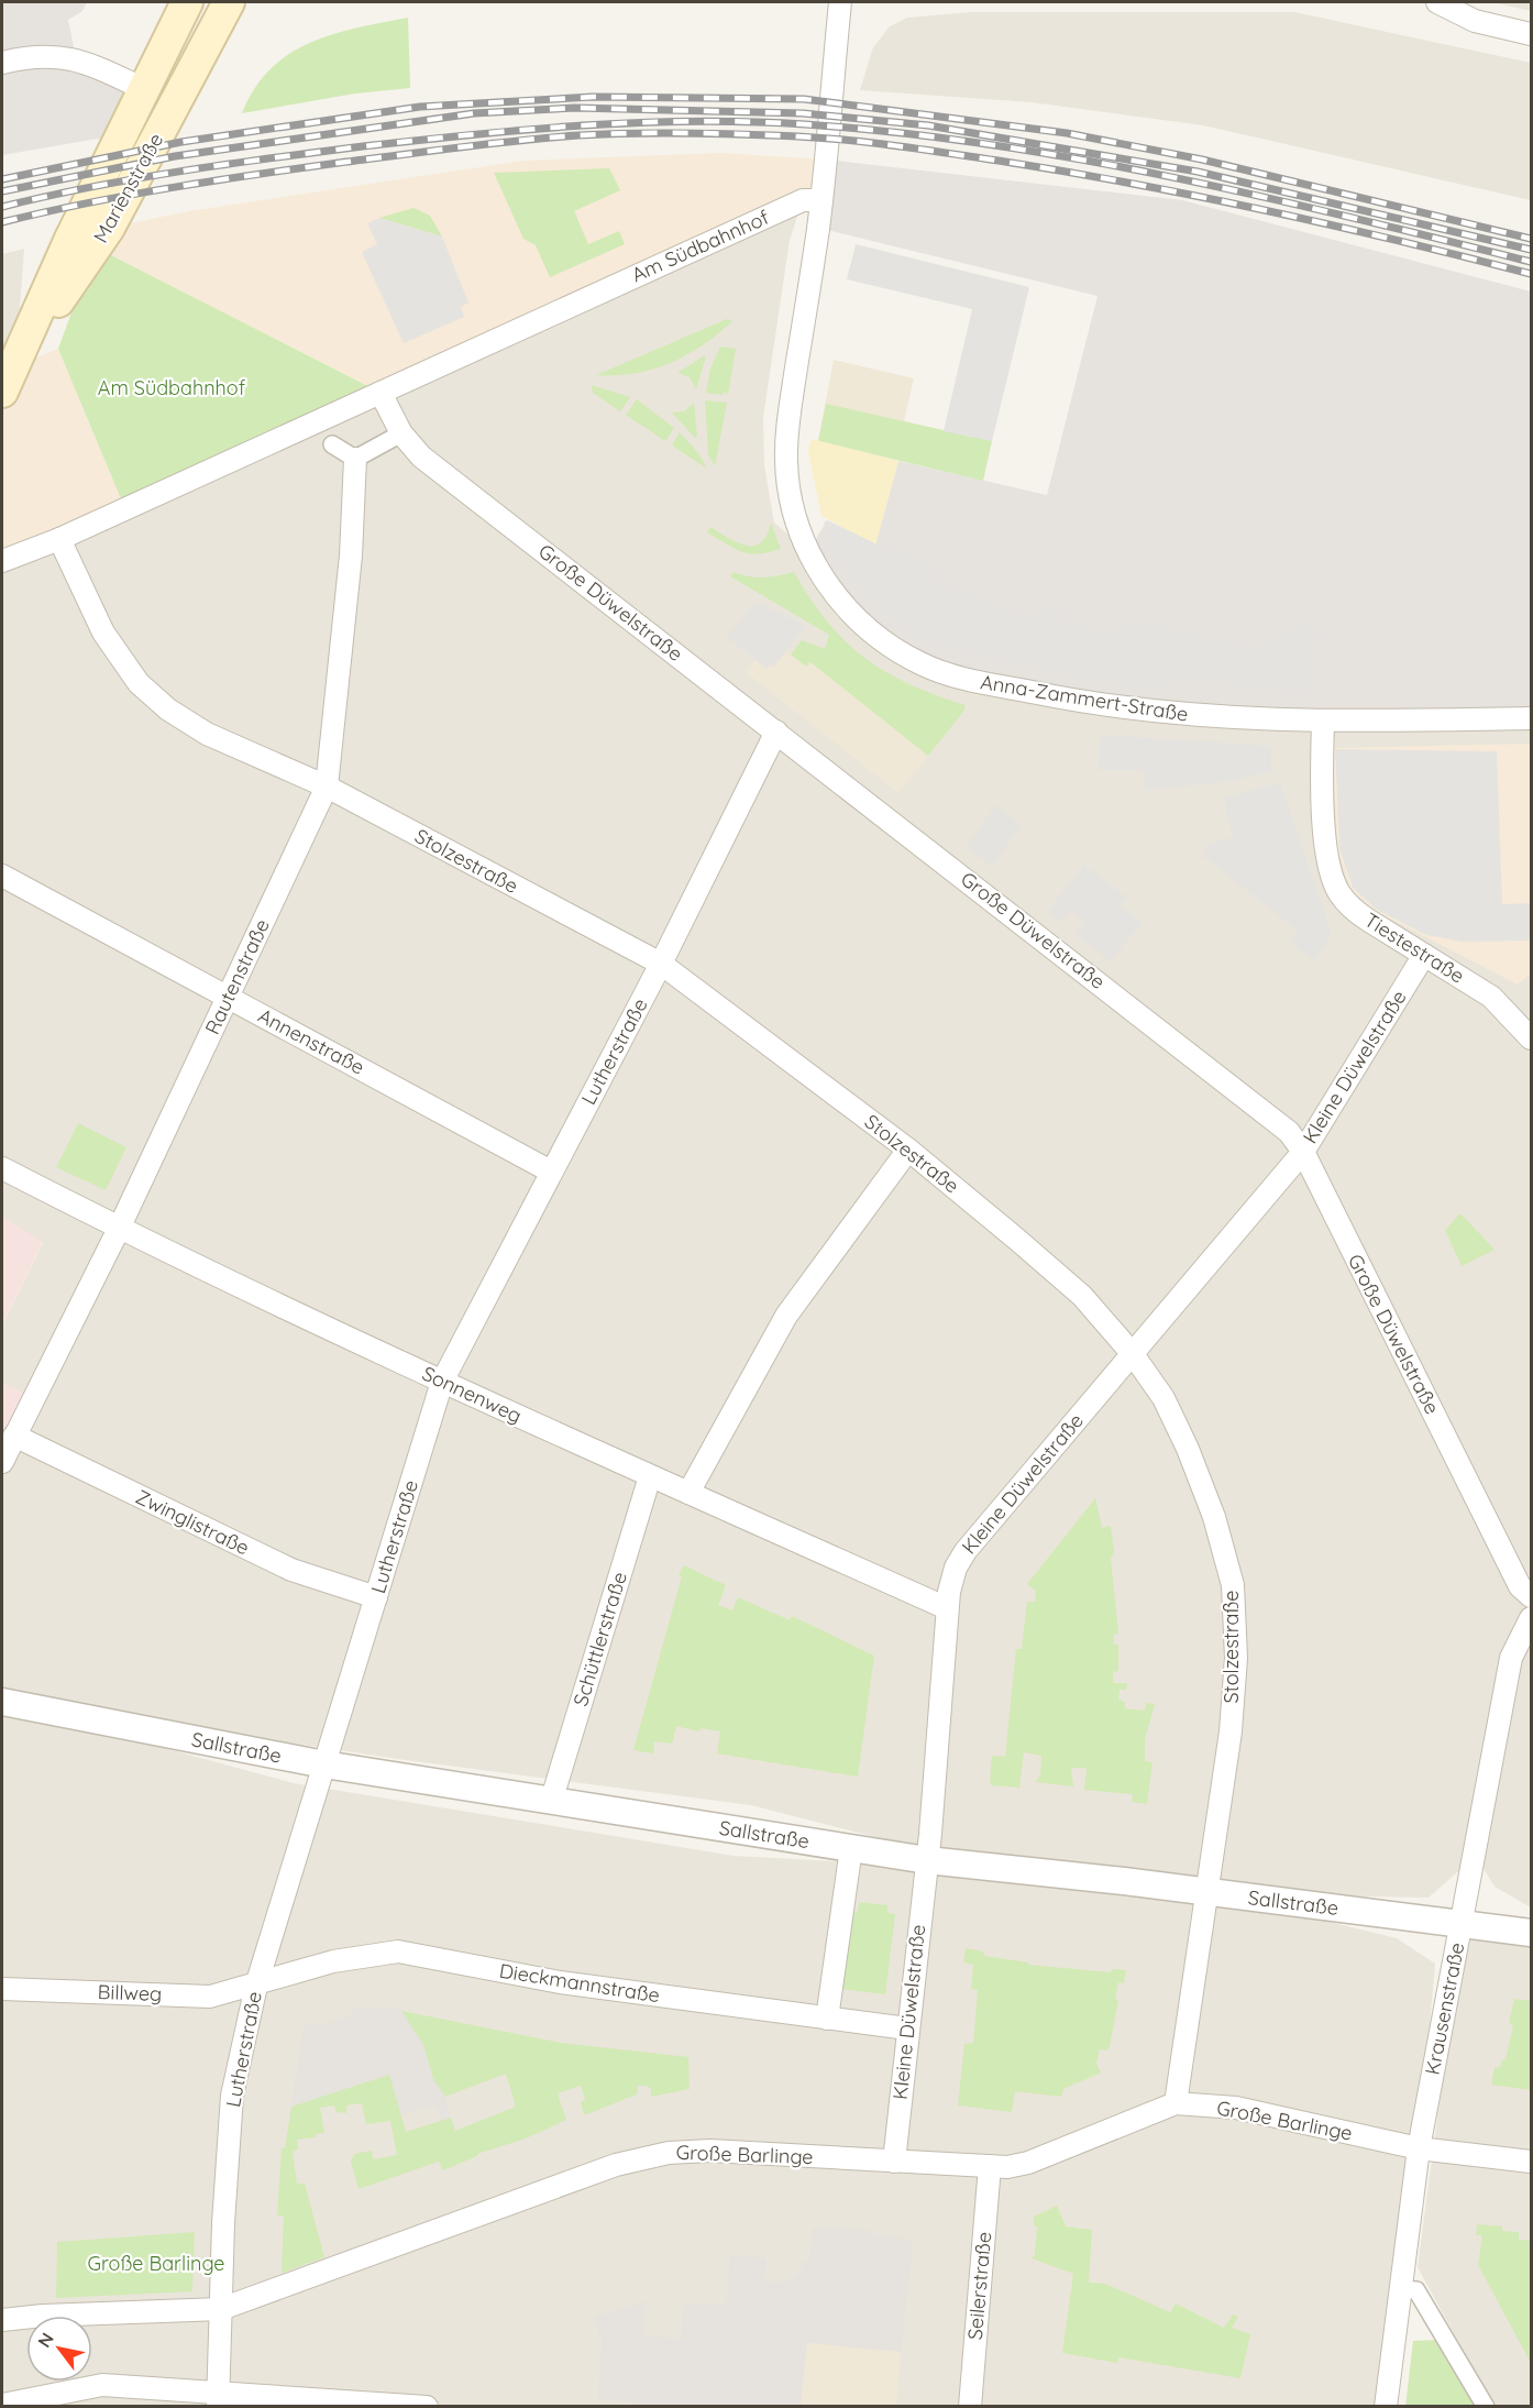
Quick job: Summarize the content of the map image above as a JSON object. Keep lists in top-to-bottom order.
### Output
{
  "streets": {
    "main road": ["Marienstraße"],
    "street": [
      "Am Südbahnhof",
      "Große Düwelstraße",
      "Anna-Zammert-Straße",
      "Stolzestraße",
      "Tiestestraße",
      "Rautenstraße",
      "Annenstraße",
      "Lutherstraße",
      "Kleine Düwelstraße",
      "Sonnenweg",
      "Zwinglistraße",
      "Schüttlerstraße",
      "Sallstraße",
      "Dieckmannstraße",
      "Billweg",
      "Krausenstraße",
      "Große Barlinge",
      "Seilerstraße"
    ]
  },
  "crossings": [
    ["Am Südbahnhof", "Große Düwelstraße"],
    ["Am Südbahnhof", "Anna-Zammert-Straße"],
    ["Am Südbahnhof", "Stolzestraße"],
    ["Große Düwelstraße", "Lutherstraße"],
    ["Große Düwelstraße", "Kleine Düwelstraße"],
    ["Anna-Zammert-Straße", "Tiestestraße"],
    ["Stolzestraße", "Rautenstraße"],
    ["Stolzestraße", "Lutherstraße"],
    ["Stolzestraße", "Kleine Düwelstraße"],
    ["Stolzestraße", "Sallstraße"],
    ["Stolzestraße", "Große Barlinge"],
    ["Tiestestraße", "Kleine Düwelstraße"],
    ["Rautenstraße", "Annenstraße"],
    ["Rautenstraße", "Sonnenweg"],
    ["Rautenstraße", "Zwinglistraße"],
    ["Annenstraße", "Lutherstraße"],
    ["Lutherstraße", "Sonnenweg"],
    ["Lutherstraße", "Zwinglistraße"],
    ["Lutherstraße", "Sallstraße"],
    ["Lutherstraße", "Dieckmannstraße"],
    ["Lutherstraße", "Billweg"],
    ["Lutherstraße", "Große Barlinge"],
    ["Kleine Düwelstraße", "Sonnenweg"],
    ["Kleine Düwelstraße", "Sallstraße"],
    ["Kleine Düwelstraße", "Dieckmannstraße"],
    ["Kleine Düwelstraße", "Große Barlinge"],
    ["Sonnenweg", "Schüttlerstraße"],
    ["Schüttlerstraße", "Sallstraße"],
    ["Sallstraße", "Krausenstraße"],
    ["Dieckmannstraße", "Billweg"],
    ["Krausenstraße", "Große Barlinge"],
    ["Große Barlinge", "Seilerstraße"]
  ],
  "parks": ["Am Südbahnhof", "Große Barlinge"],
  "north": "top left"
}
